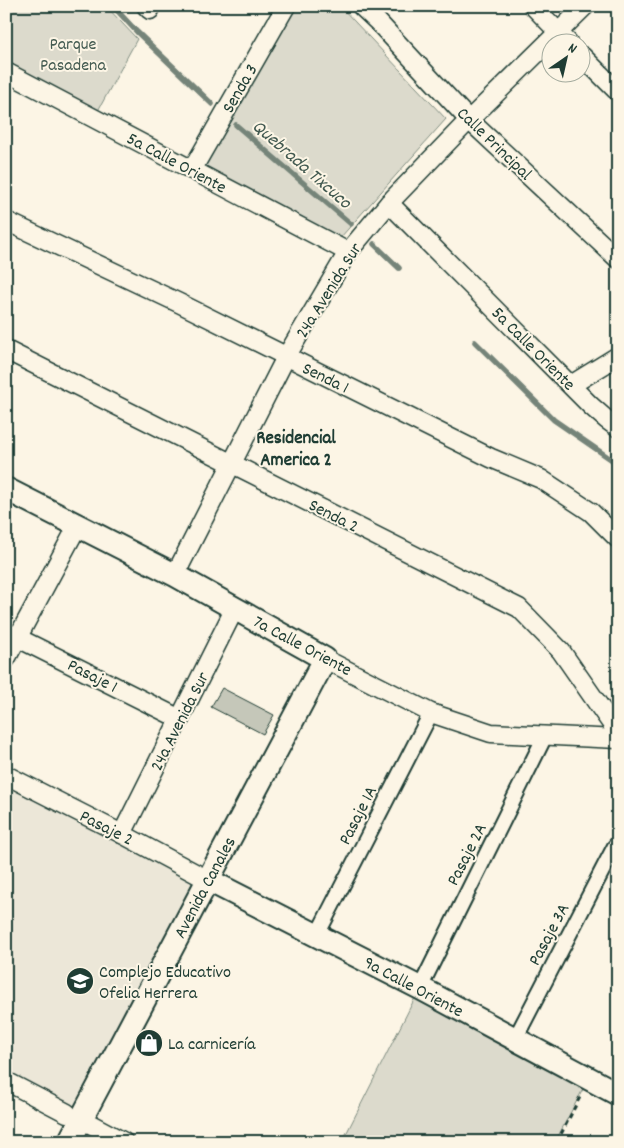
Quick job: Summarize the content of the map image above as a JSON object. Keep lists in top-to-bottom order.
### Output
{
  "streets": {
    "street": [
      "Senda 3",
      "Calle Principal",
      "5a Calle Oriente",
      "24a Avenida Sur",
      "Senda 1",
      "Senda 2",
      "7a Calle Oriente",
      "Pasaje 1",
      "Pasaje 1A",
      "Pasaje 2",
      "Pasaje 2A",
      "Avenida Canales",
      "Pasaje 3A",
      "9a Calle Oriente"
    ]
  },
  "crossings": [
    ["Senda 3", "5a Calle Oriente"],
    ["Calle Principal", "24a Avenida Sur"],
    ["5a Calle Oriente", "24a Avenida Sur"],
    ["24a Avenida Sur", "Senda 1"],
    ["24a Avenida Sur", "Senda 2"],
    ["24a Avenida Sur", "7a Calle Oriente"],
    ["24a Avenida Sur", "Pasaje 1"],
    ["24a Avenida Sur", "Pasaje 2"],
    ["7a Calle Oriente", "Pasaje 1A"],
    ["7a Calle Oriente", "Pasaje 2A"],
    ["7a Calle Oriente", "Avenida Canales"],
    ["Pasaje 1A", "9a Calle Oriente"],
    ["Pasaje 2", "Avenida Canales"],
    ["Pasaje 2", "9a Calle Oriente"],
    ["Pasaje 2A", "9a Calle Oriente"],
    ["Avenida Canales", "9a Calle Oriente"],
    ["Pasaje 3A", "9a Calle Oriente"]
  ],
  "districts": ["Residencial America 2"],
  "water": ["Quebrada Tixcuco"],
  "parks": ["Parque Pasadena"],
  "places": {
    "school or university": ["Complejo Educativo Ofelia Herrera"],
    "shop": ["La carnicería"]
  },
  "north": "top right"
}
